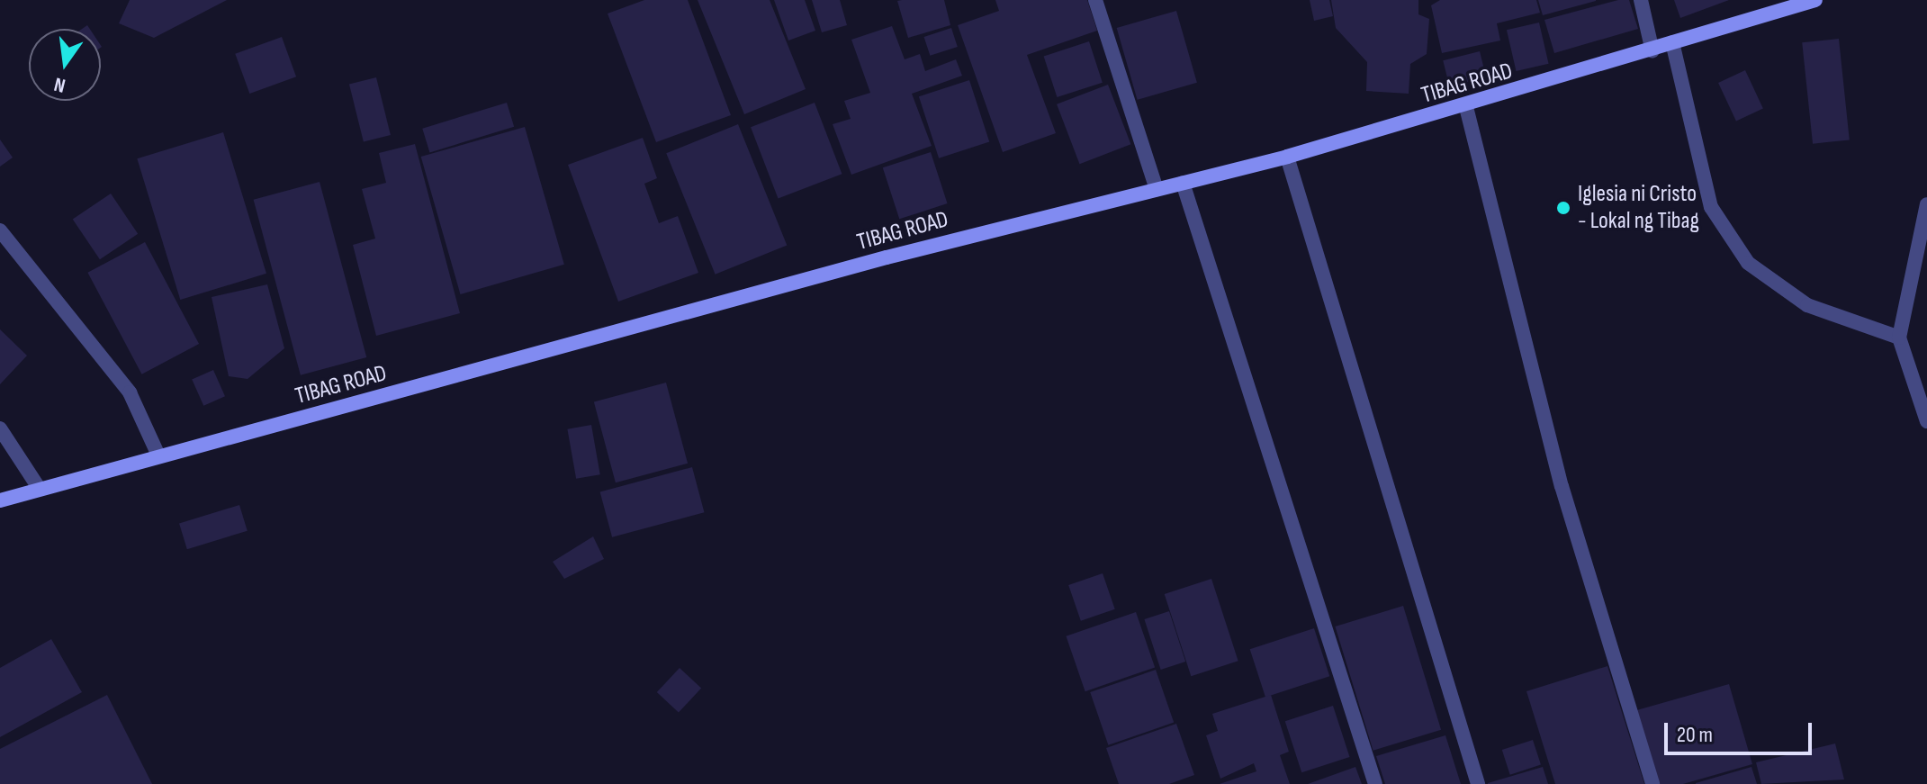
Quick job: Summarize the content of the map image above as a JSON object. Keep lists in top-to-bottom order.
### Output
{
  "streets": {
    "street": ["TIBAG ROAD"]
  },
  "places": ["Iglesia ni Cristo - Lokal ng Tibag"],
  "scale_bar": "20 m",
  "north": "bottom"
}
